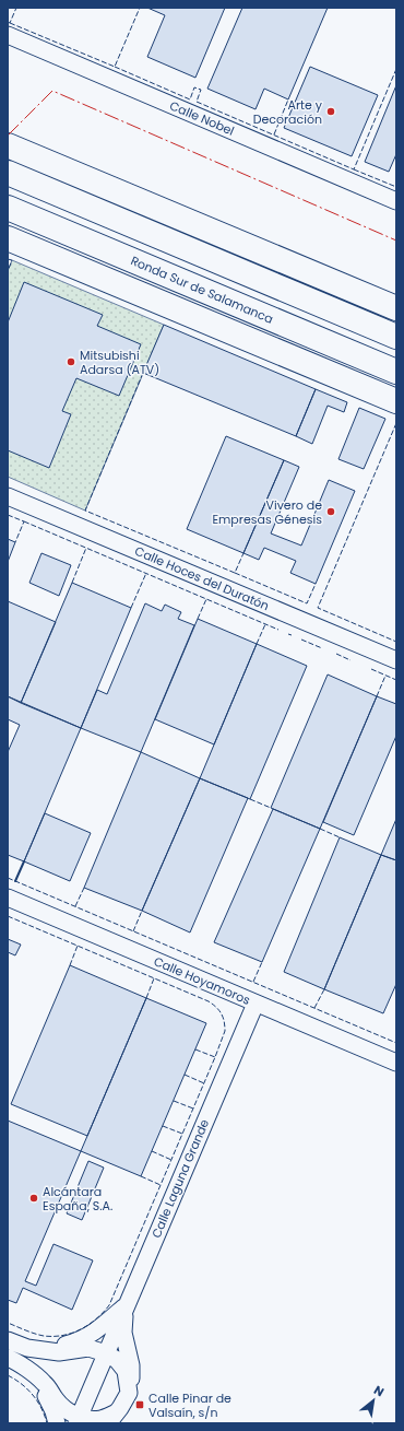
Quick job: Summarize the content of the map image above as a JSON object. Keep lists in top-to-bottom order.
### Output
{
  "streets": {
    "highway": ["Ronda Sur de Salamanca"],
    "street": [
      "Calle Nobel",
      "Calle Hoces del Duratón",
      "Calle Hoyamoros",
      "Calle Laguna Grande"
    ]
  },
  "crossings": [
    ["Calle Hoyamoros", "Calle Laguna Grande"]
  ],
  "places": {
    "other": [
      "Arte y Decoración",
      "Mitsubishi Adarsa (ATV)",
      "Vivero de Empresas Génesis",
      "Alcántara España, S.A."
    ],
    "transit": ["Calle Pinar de Valsaín, s/n"]
  },
  "north": "top right"
}
